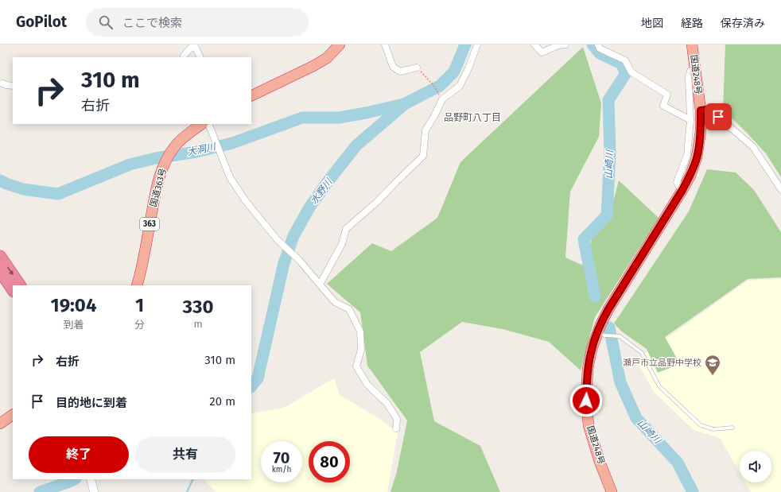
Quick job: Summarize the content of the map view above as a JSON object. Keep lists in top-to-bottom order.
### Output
{
  "streets": {
    "highway": ["国道248号", "国道363号", "363"]
  },
  "districts": ["品野町八丁目"],
  "water": ["大洞川", "山崎川", "水野川"],
  "places": {
    "school or university": ["瀬戸市立品野中学校"]
  },
  "page": {
    "header": "GoPilot",
    "search": "ここで検索",
    "nav": ["地図", "経路", "保存済み"],
    "turn": ["310 m", "右折"],
    "eta": [
      "19:04",
      "到着",
      "1",
      "分",
      "330",
      "m"
    ],
    "list": [
      {
        "name": "右折",
        "value": "310 m"
      },
      {
        "name": "目的地に到着",
        "value": "20 m"
      }
    ],
    "buttons": ["終了", "共有"],
    "speed": "70 km/h",
    "limit": "80"
  }
}
